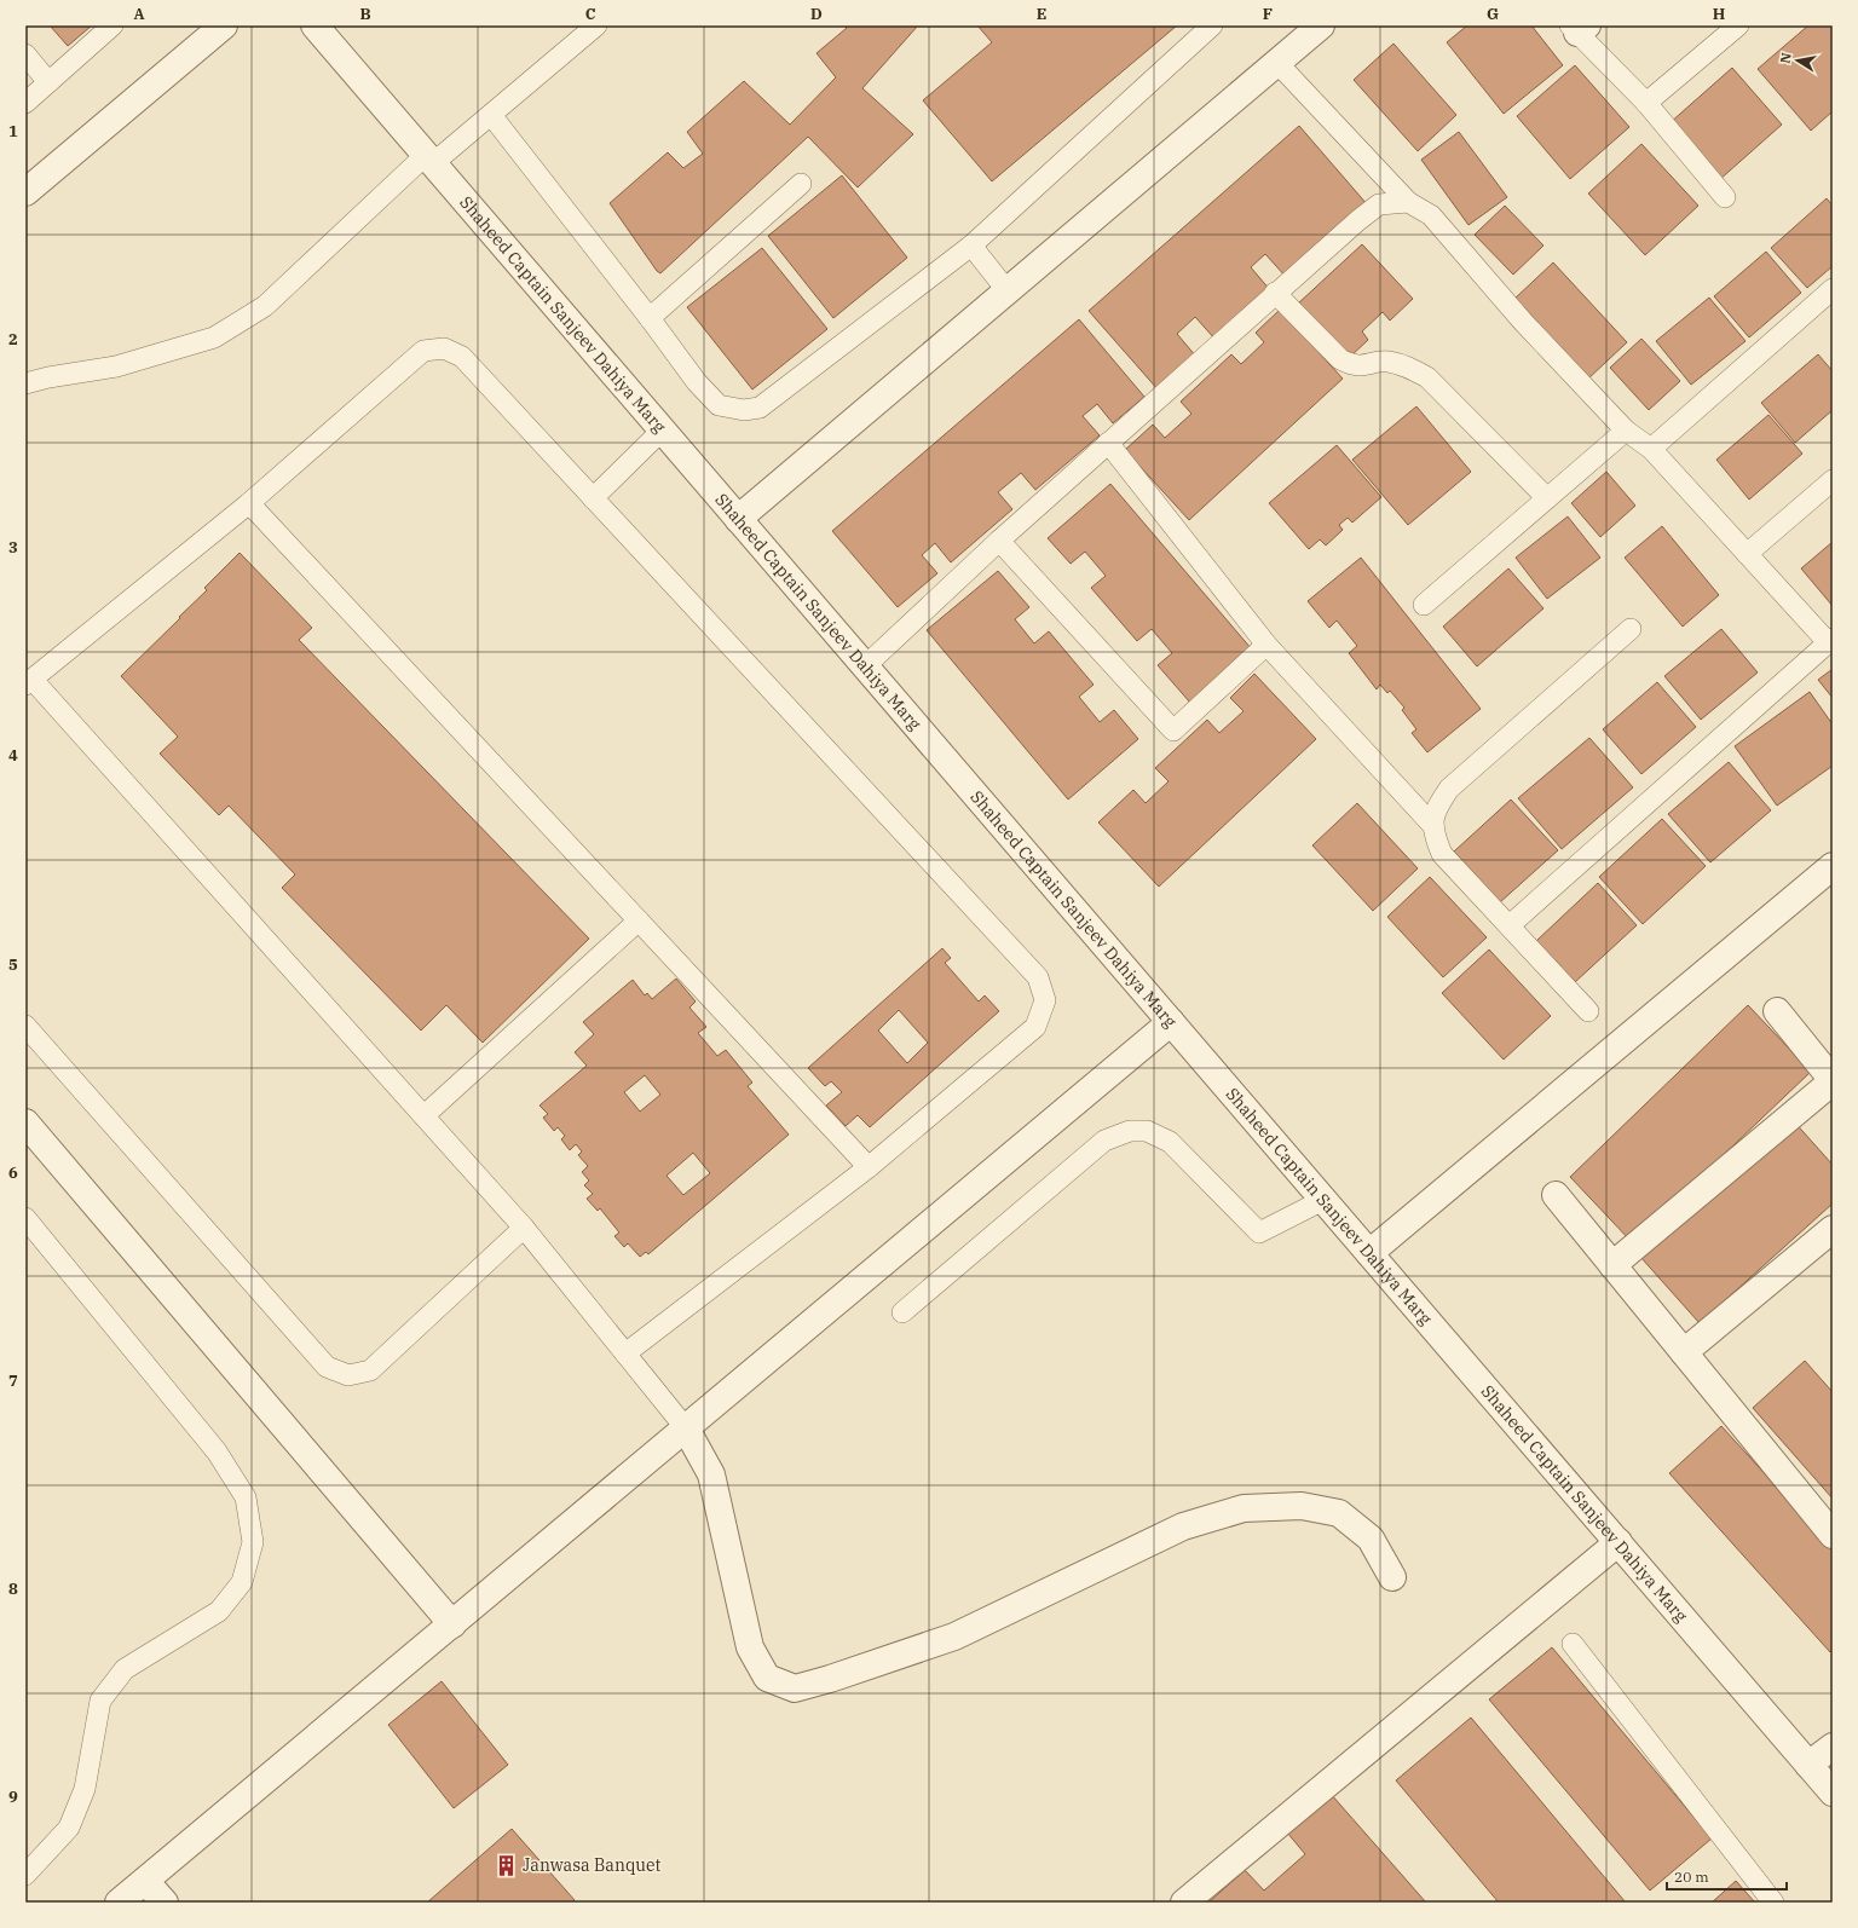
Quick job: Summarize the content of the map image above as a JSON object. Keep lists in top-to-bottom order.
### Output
{
  "streets": {
    "street": ["Shaheed Captain Sanjeev Dahiya Marg"]
  },
  "places": {
    "building": ["Janwasa Banquet"]
  },
  "scale_bar": "20 m",
  "north": "left",
  "grid": {
    "columns": [
      "A",
      "B",
      "C",
      "D",
      "E",
      "F",
      "G",
      "H"
    ],
    "rows": [
      "1",
      "2",
      "3",
      "4",
      "5",
      "6",
      "7",
      "8",
      "9"
    ]
  }
}
